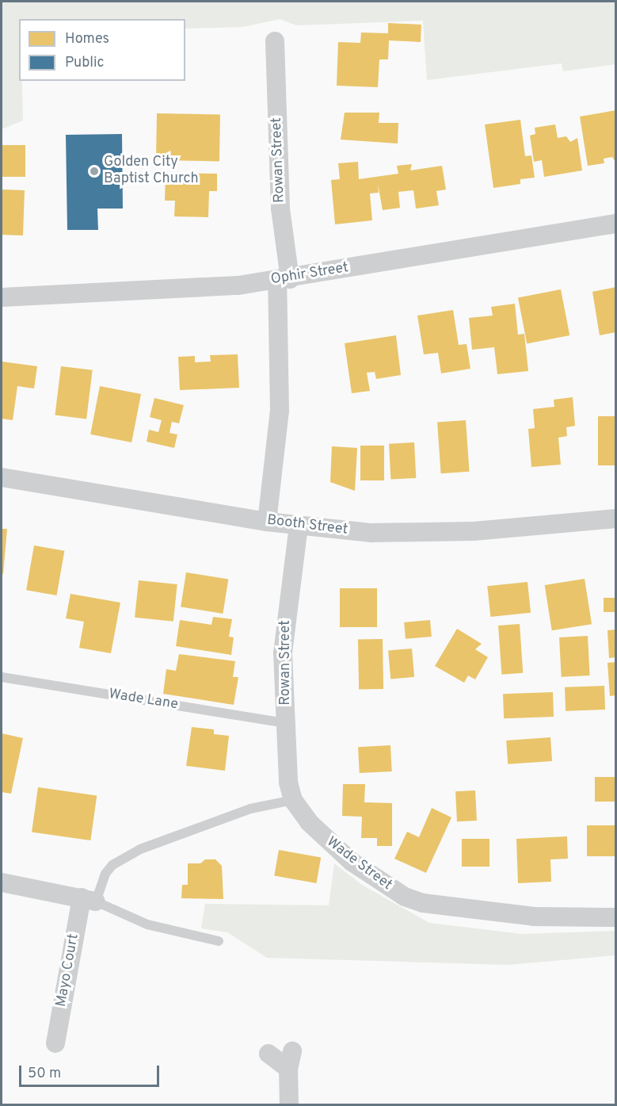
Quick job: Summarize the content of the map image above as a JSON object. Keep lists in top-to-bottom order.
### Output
{
  "streets": {
    "street": [
      "Rowan Street",
      "Ophir Street",
      "Booth Street",
      "Wade Street",
      "Mayo Court"
    ],
    "lane": ["Wade Lane"]
  },
  "crossings": [
    ["Rowan Street", "Ophir Street"],
    ["Rowan Street", "Booth Street"],
    ["Rowan Street", "Wade Lane"],
    ["Rowan Street", "Wade Street"]
  ],
  "places": ["Golden City Baptist Church"],
  "legend": ["Homes", "Public"],
  "scale_bar": "50 m"
}
